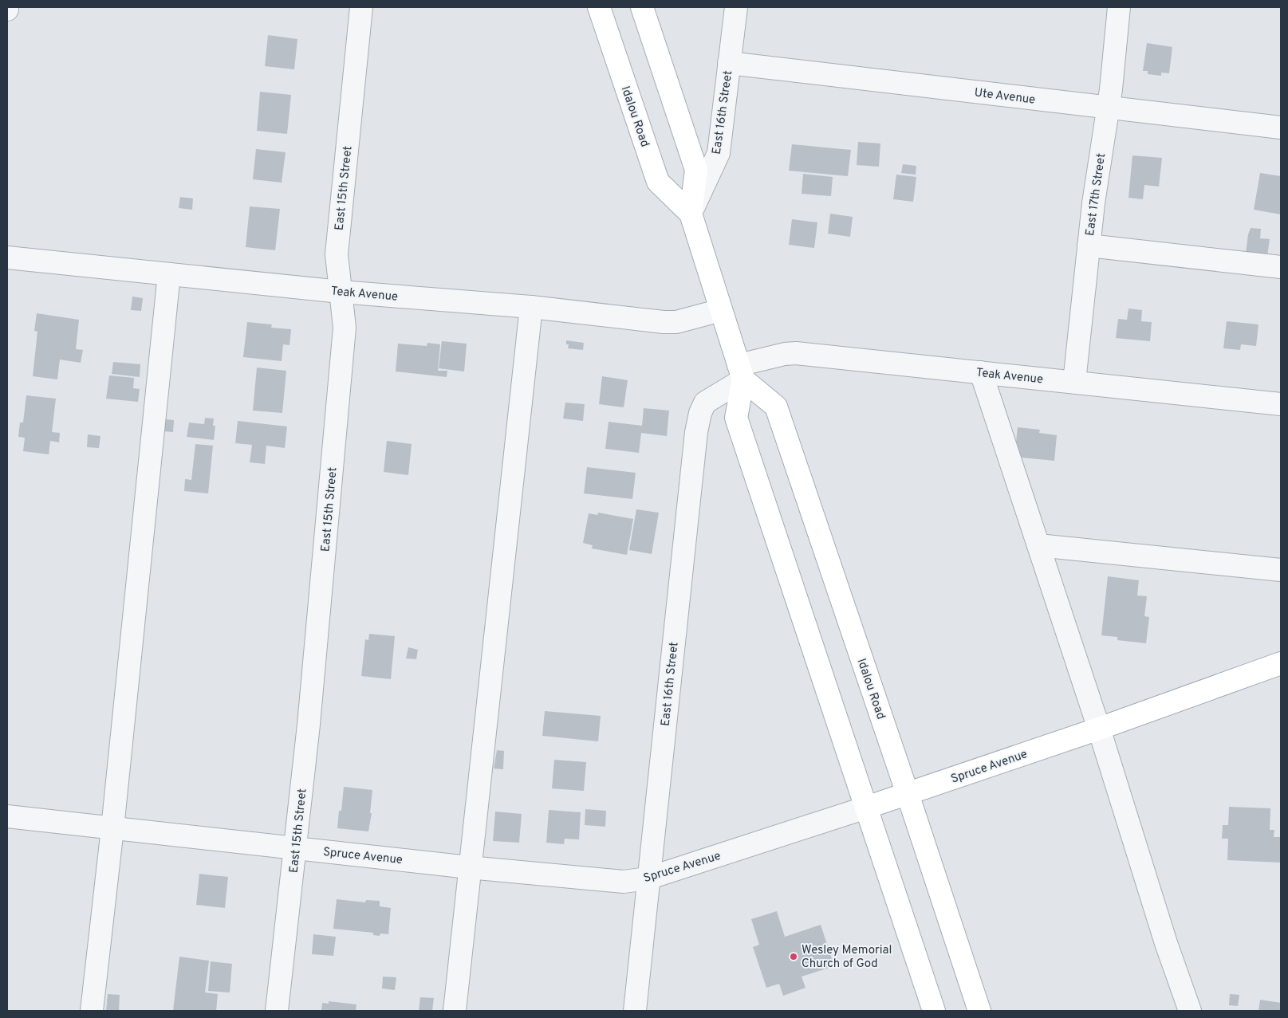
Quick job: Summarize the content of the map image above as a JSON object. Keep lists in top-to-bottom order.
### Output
{
  "streets": {
    "main road": ["Idalou Road", "Spruce Avenue"],
    "street": [
      "Ute Avenue",
      "East 16th Street",
      "East 15th Street",
      "East 17th Street",
      "Teak Avenue"
    ]
  },
  "crossings": [
    ["Ute Avenue", "East 16th Street"],
    ["Ute Avenue", "East 17th Street"],
    ["East 16th Street", "Idalou Road"],
    ["East 16th Street", "Teak Avenue"],
    ["East 16th Street", "Spruce Avenue"],
    ["Idalou Road", "Teak Avenue"],
    ["Idalou Road", "Spruce Avenue"],
    ["East 15th Street", "Teak Avenue"],
    ["East 15th Street", "Spruce Avenue"],
    ["East 17th Street", "Teak Avenue"]
  ],
  "places": ["Wesley Memorial Church of God"]
}
